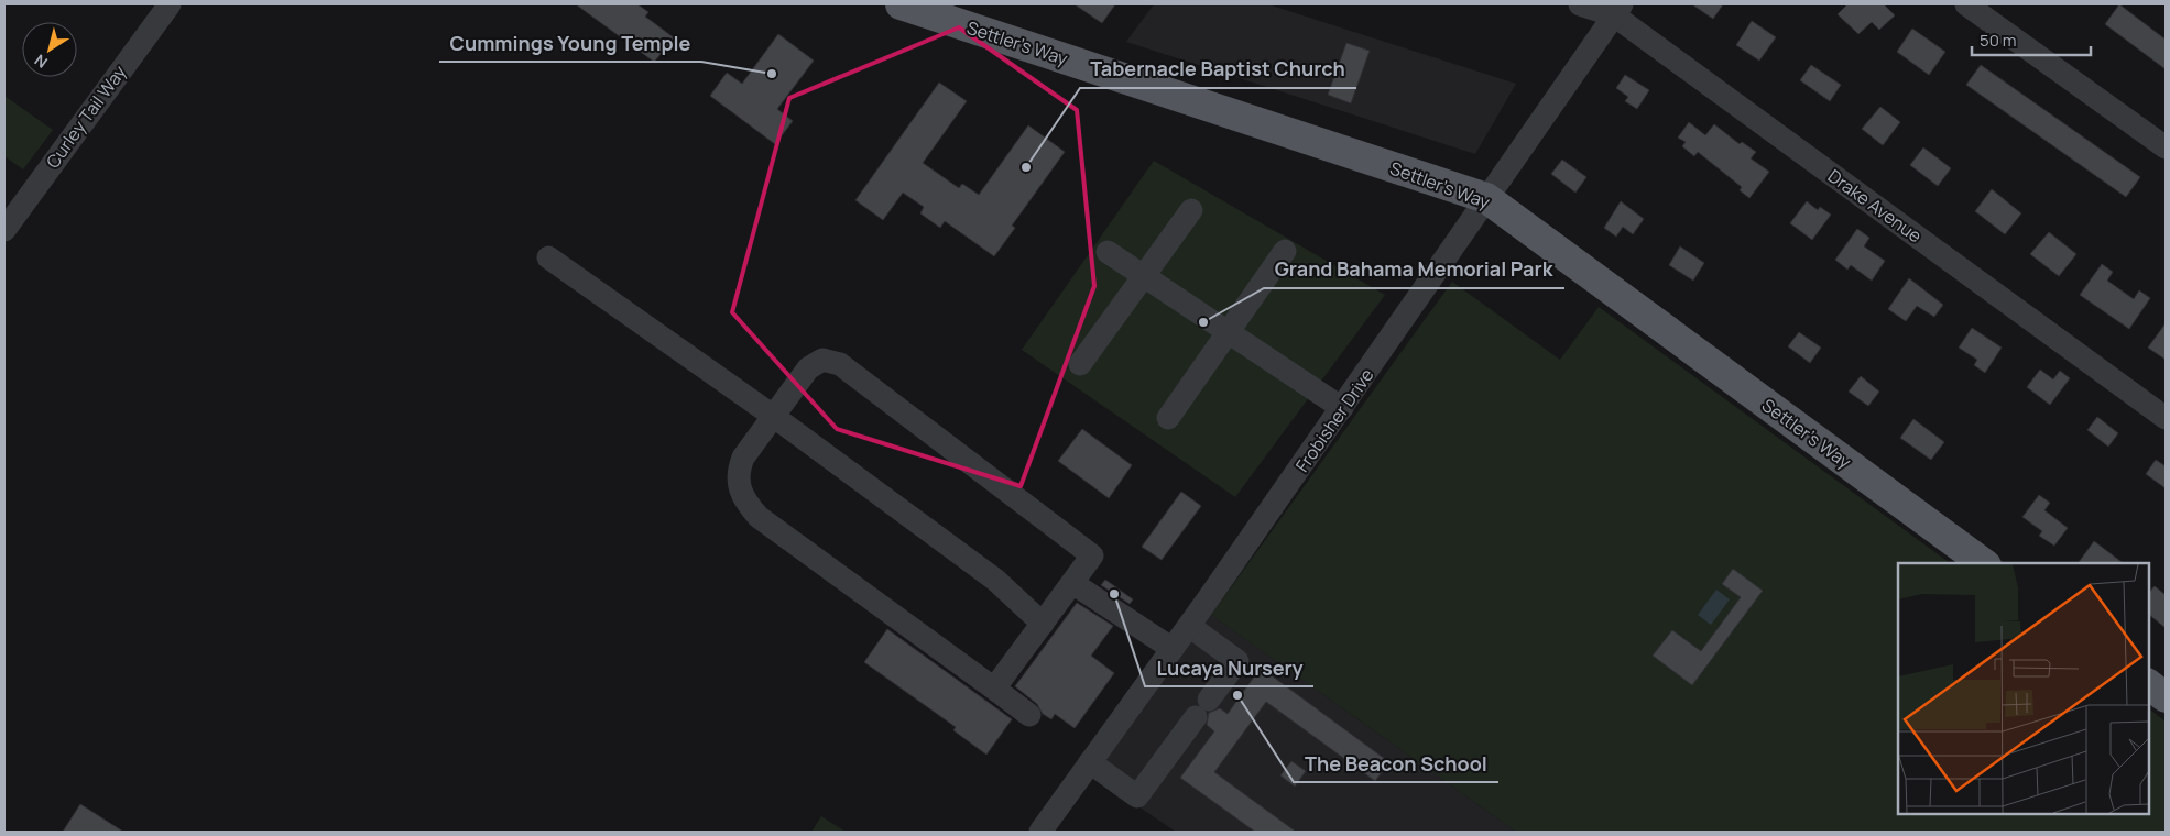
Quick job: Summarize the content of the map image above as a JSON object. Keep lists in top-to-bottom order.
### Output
{
  "streets": {
    "main road": ["Settler's Way"],
    "street": ["Curley Tail Way", "Drake Avenue", "Frobisher Drive"]
  },
  "crossings": [
    ["Settler's Way", "Frobisher Drive"],
    ["Drake Avenue", "Frobisher Drive"]
  ],
  "places": [
    "Cummings Young Temple",
    "Tabernacle Baptist Church",
    "Grand Bahama Memorial Park",
    "Lucaya Nursery",
    "The Beacon School"
  ],
  "scale_bar": "50 m",
  "north": "bottom left"
}
